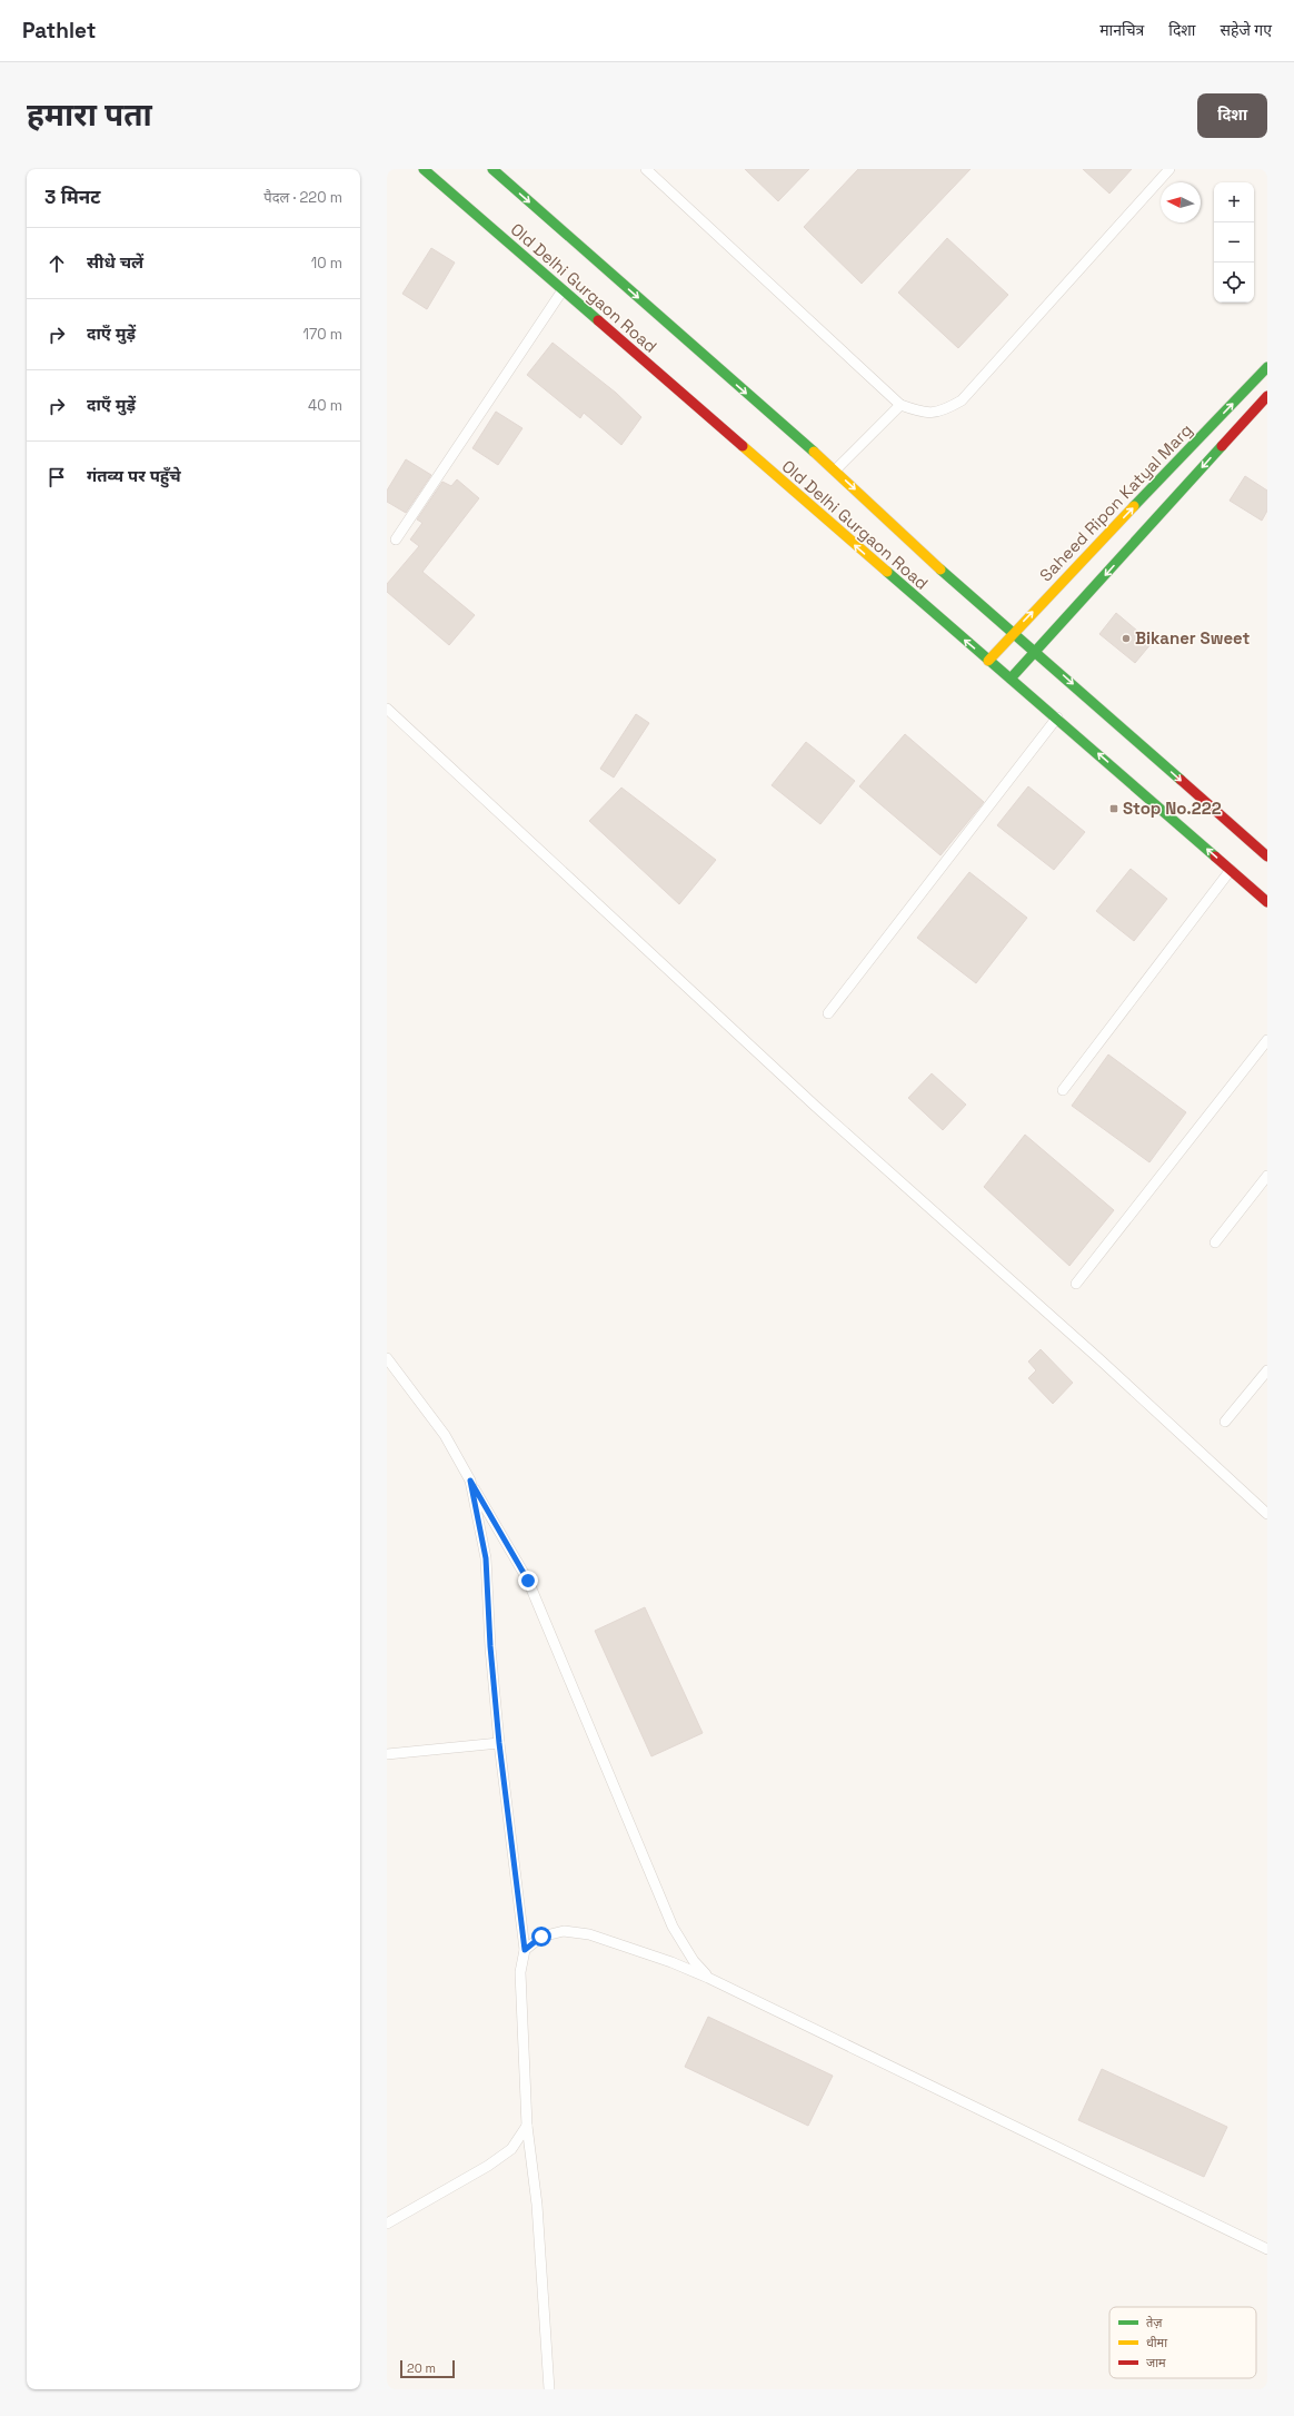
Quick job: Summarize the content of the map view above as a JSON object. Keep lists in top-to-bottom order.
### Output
{
  "streets": {
    "main road": ["Old Delhi Gurgaon Road", "Saheed Ripon Katyal Marg"]
  },
  "crossings": [
    ["Old Delhi Gurgaon Road", "Saheed Ripon Katyal Marg"]
  ],
  "places": {
    "other": ["Bikaner Sweet"],
    "transit": ["Stop No.222"]
  },
  "legend": ["तेज़", "धीमा", "जाम"],
  "scale_bar": "20 m",
  "north": "left",
  "page": {
    "header": "Pathlet",
    "nav": ["मानचित्र", "दिशा", "सहेजे गए"],
    "buttons": "दिशा",
    "title": "हमारा पता",
    "heading": ["3 मिनट", "पैदल · 220 m"],
    "map_buttons": ["+", "−"],
    "list": [
      ["सीधे चलें", "10 m"],
      ["दाएँ मुड़ें", "170 m"],
      ["दाएँ मुड़ें", "40 m"],
      "गंतव्य पर पहुँचे"
    ],
    "scale": "20 m"
  }
}
